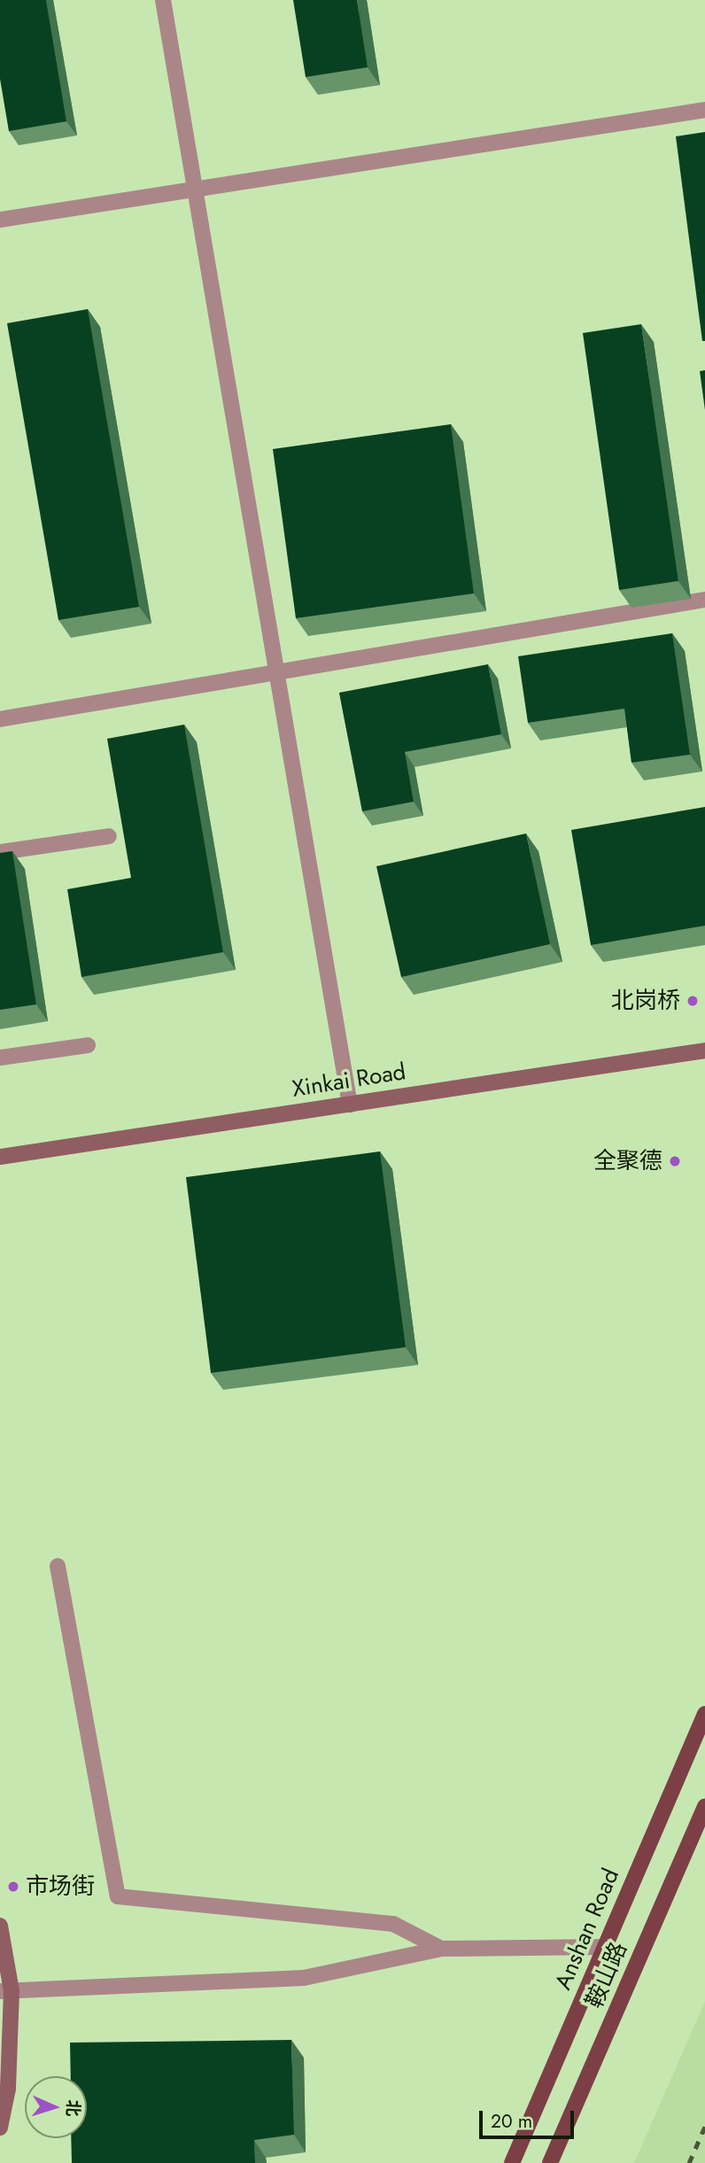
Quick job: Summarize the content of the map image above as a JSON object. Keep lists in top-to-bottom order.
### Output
{
  "streets": {
    "main road": ["Xinkai Road", "Anshan Road", "鞍山路"]
  },
  "places": ["北岗桥", "全聚德", "市场街"],
  "scale_bar": "20 m",
  "north": "right"
}
